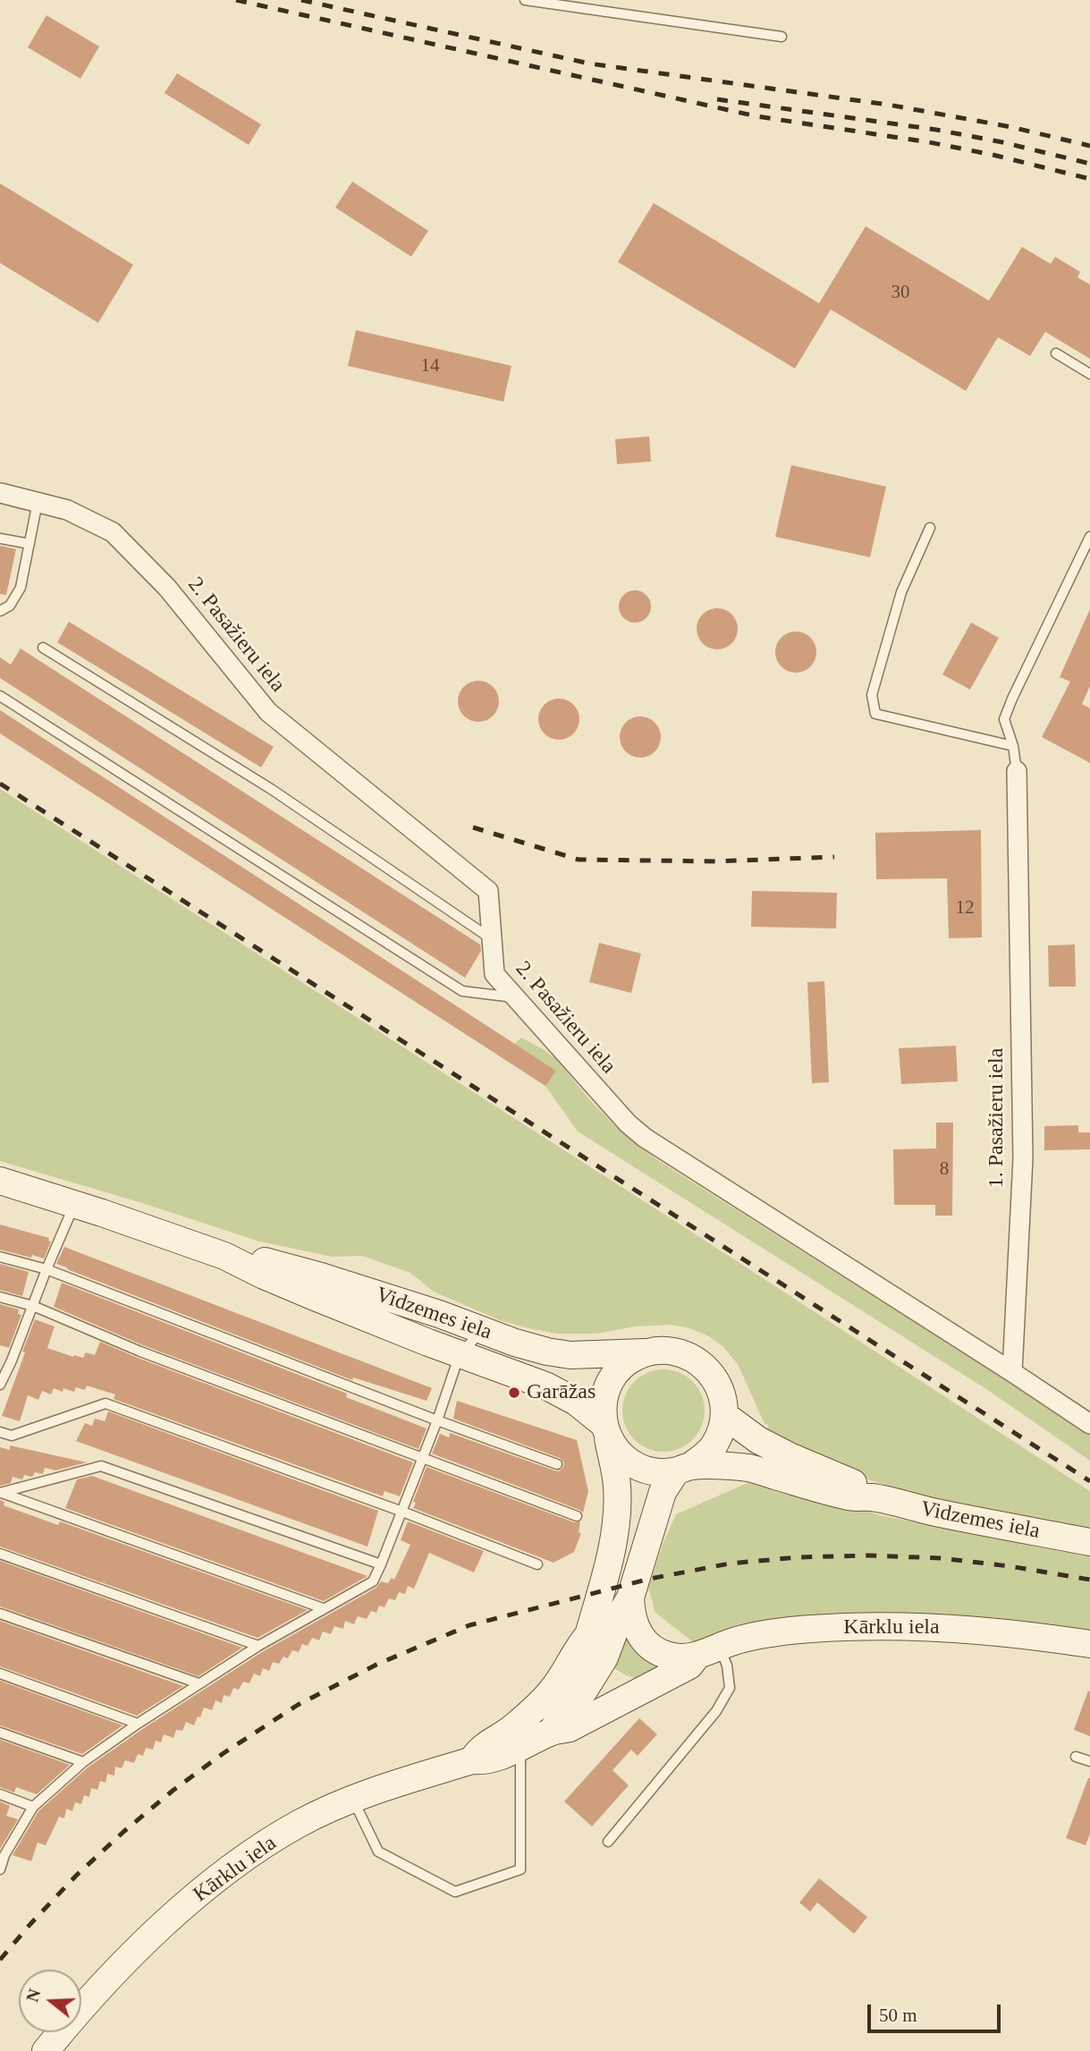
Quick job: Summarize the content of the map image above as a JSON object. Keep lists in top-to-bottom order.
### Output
{
  "streets": {
    "street": [
      "2. Pasažieru iela",
      "1. Pasažieru iela",
      "Vidzemes iela",
      "Kārklu iela"
    ]
  },
  "crossings": [
    ["2. Pasažieru iela", "1. Pasažieru iela"],
    ["Vidzemes iela", "Kārklu iela"]
  ],
  "places": ["Garāžas"],
  "house_numbers": [
    "30",
    "14",
    "12",
    "8"
  ],
  "scale_bar": "50 m",
  "north": "left"
}
